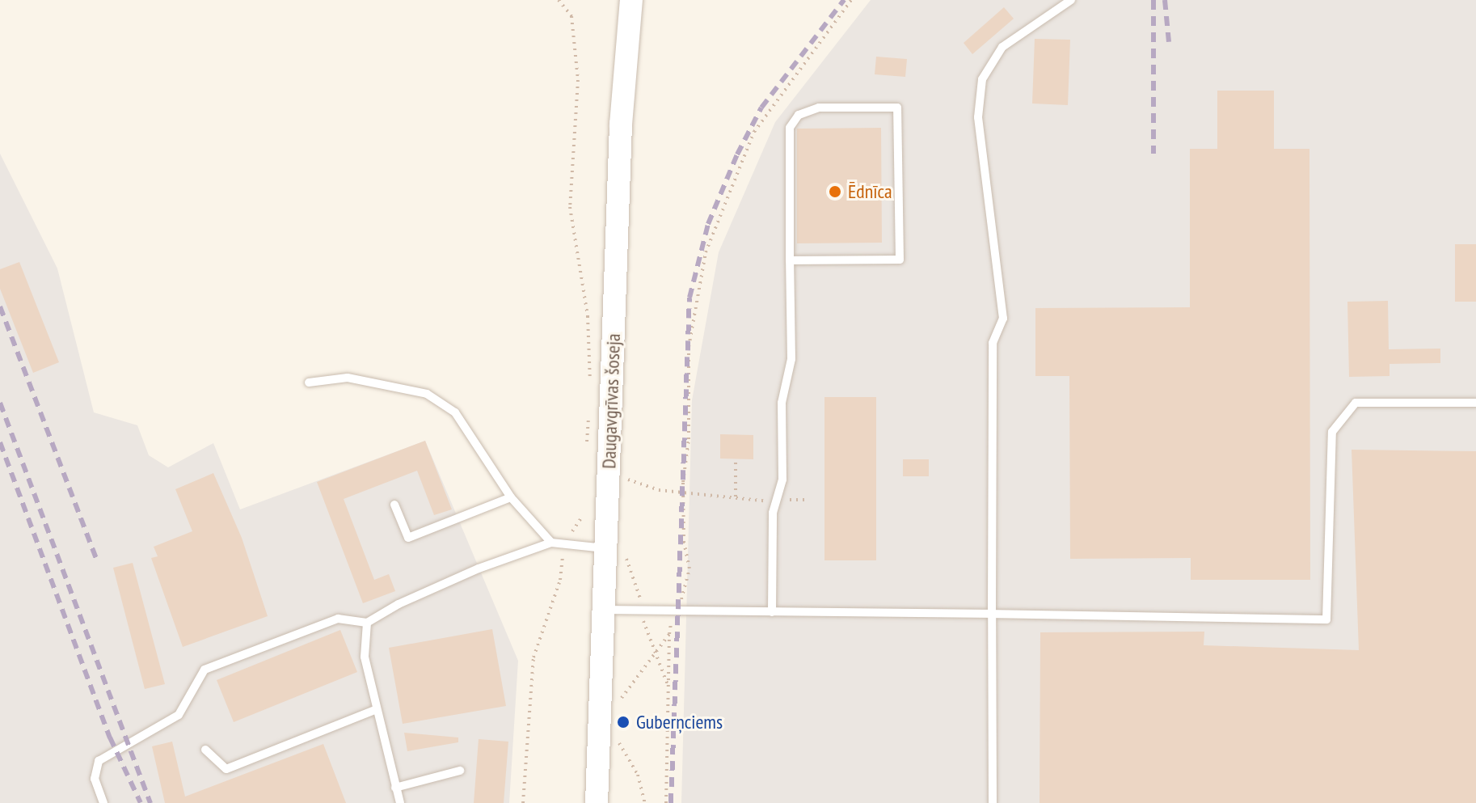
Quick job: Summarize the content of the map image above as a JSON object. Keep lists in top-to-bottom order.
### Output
{
  "streets": {
    "main road": ["Daugavgrīvas šoseja"]
  },
  "places": ["Ēdnīca", "Guberņciems"]
}
